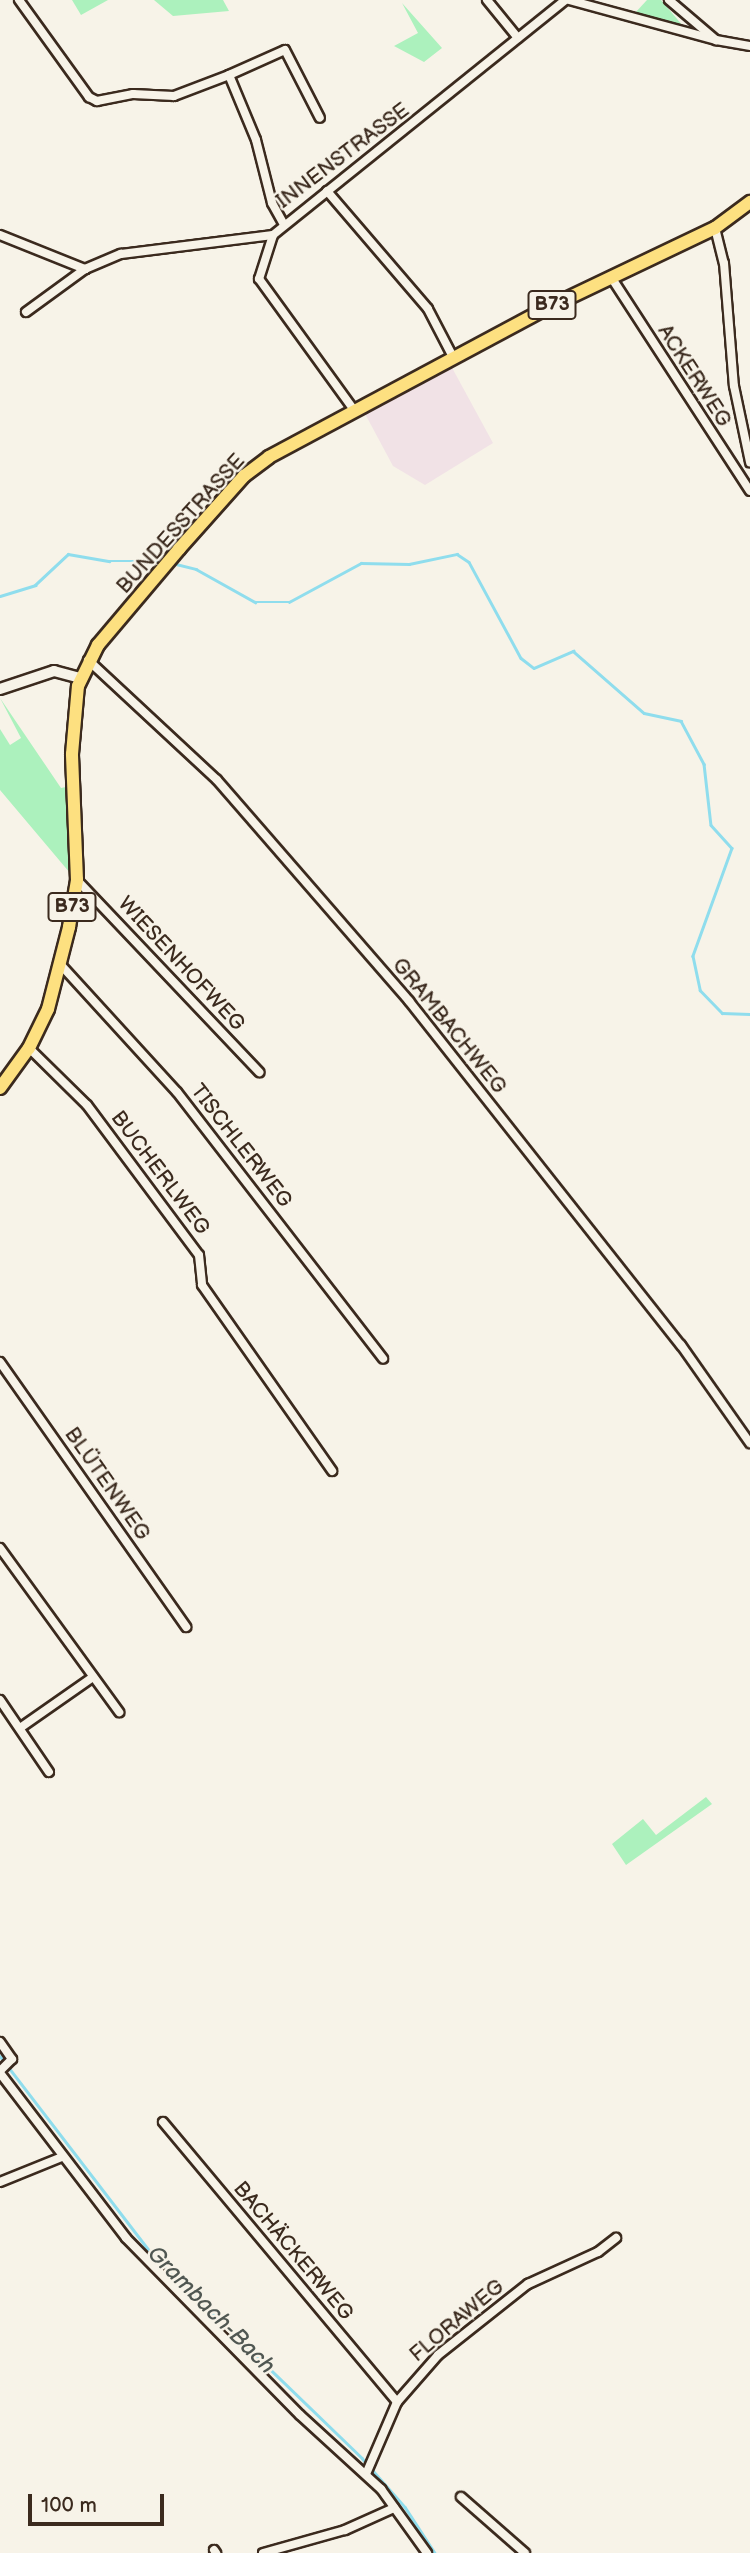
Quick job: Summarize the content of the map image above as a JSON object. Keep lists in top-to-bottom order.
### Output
{
  "streets": {
    "main road": ["B73", "BUNDESSTRASSE"],
    "street": [
      "INNENSTRASSE",
      "ACKERWEG",
      "WIESENHOFWEG",
      "GRAMBACHWEG",
      "TISCHLERWEG",
      "BUCHERLWEG",
      "BLÜTENWEG",
      "BACHÄCKERWEG",
      "FLORAWEG"
    ]
  },
  "crossings": [
    ["INNENSTRASSE", "BUNDESSTRASSE"],
    ["ACKERWEG", "BUNDESSTRASSE"],
    ["BUNDESSTRASSE", "WIESENHOFWEG"],
    ["BUNDESSTRASSE", "GRAMBACHWEG"],
    ["BUNDESSTRASSE", "TISCHLERWEG"],
    ["BUNDESSTRASSE", "BUCHERLWEG"],
    ["BACHÄCKERWEG", "FLORAWEG"]
  ],
  "water": ["Grambach-Bach"],
  "scale_bar": "100 m"
}
